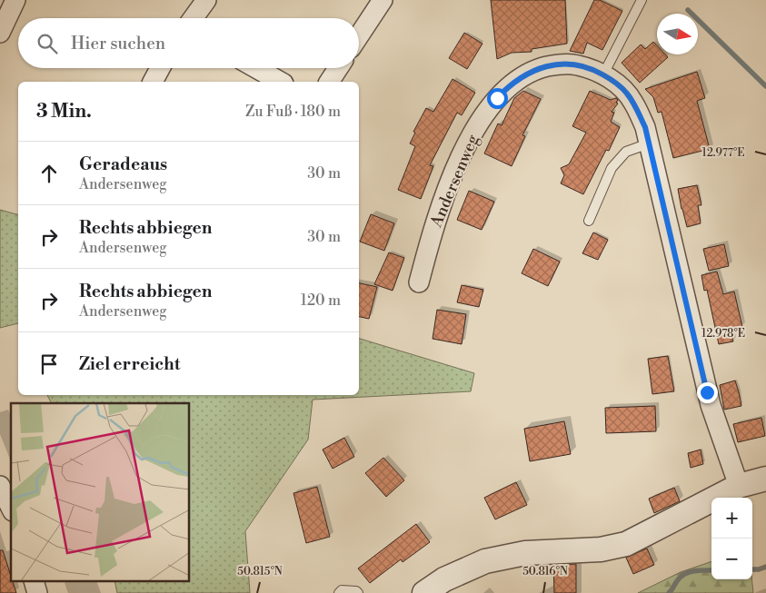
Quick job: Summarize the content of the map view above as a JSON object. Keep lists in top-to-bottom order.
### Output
{
  "streets": {
    "street": ["Andersenweg"]
  },
  "north": "right",
  "page": {
    "search": "Hier suchen",
    "heading": ["3 Min.", "Zu Fuß · 180 m"],
    "list": [
      ["Geradeaus", "Andersenweg", "30 m"],
      ["Rechts abbiegen", "Andersenweg", "30 m"],
      ["Rechts abbiegen", "Andersenweg", "120 m"],
      "Ziel erreicht"
    ],
    "map_buttons": ["+", "−"]
  },
  "coordinates": [
    "12.977°E",
    "12.978°E",
    "50.815°N",
    "50.816°N"
  ]
}
